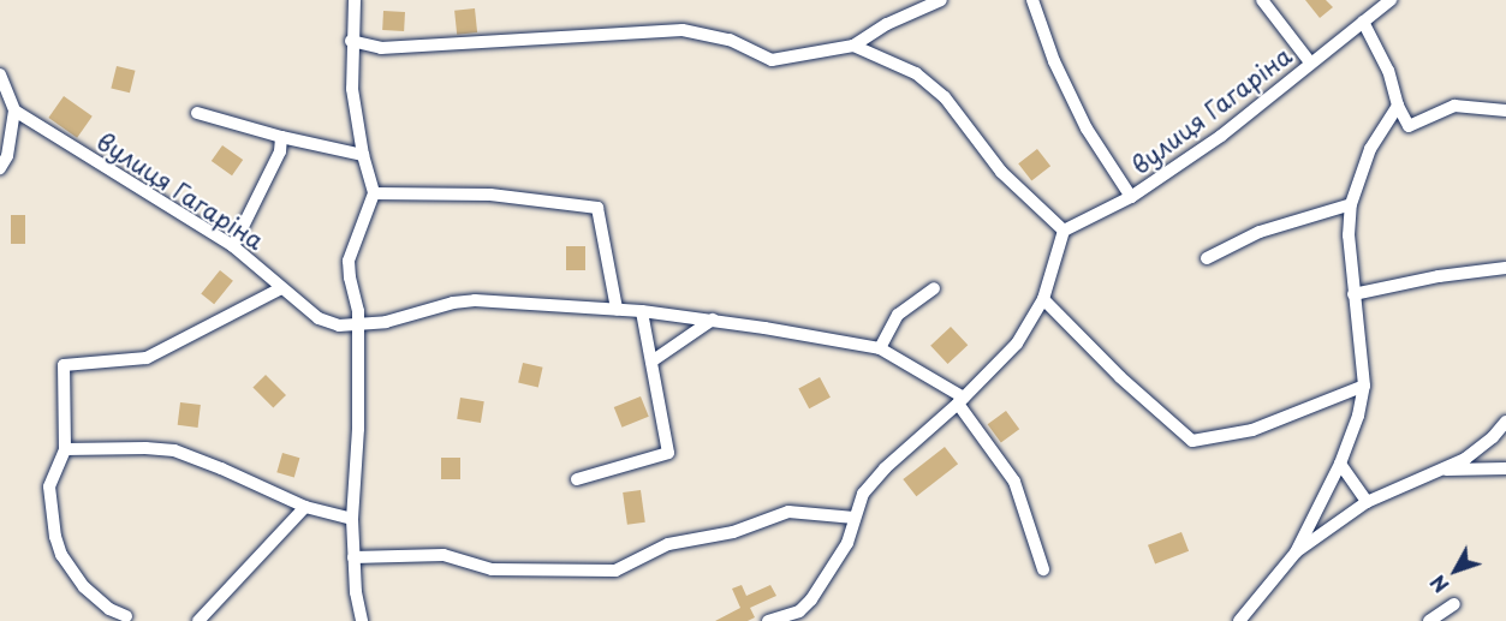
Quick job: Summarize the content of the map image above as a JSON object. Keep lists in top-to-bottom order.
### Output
{
  "streets": {
    "street": ["вулиця Гагаріна"]
  },
  "north": "bottom left"
}
